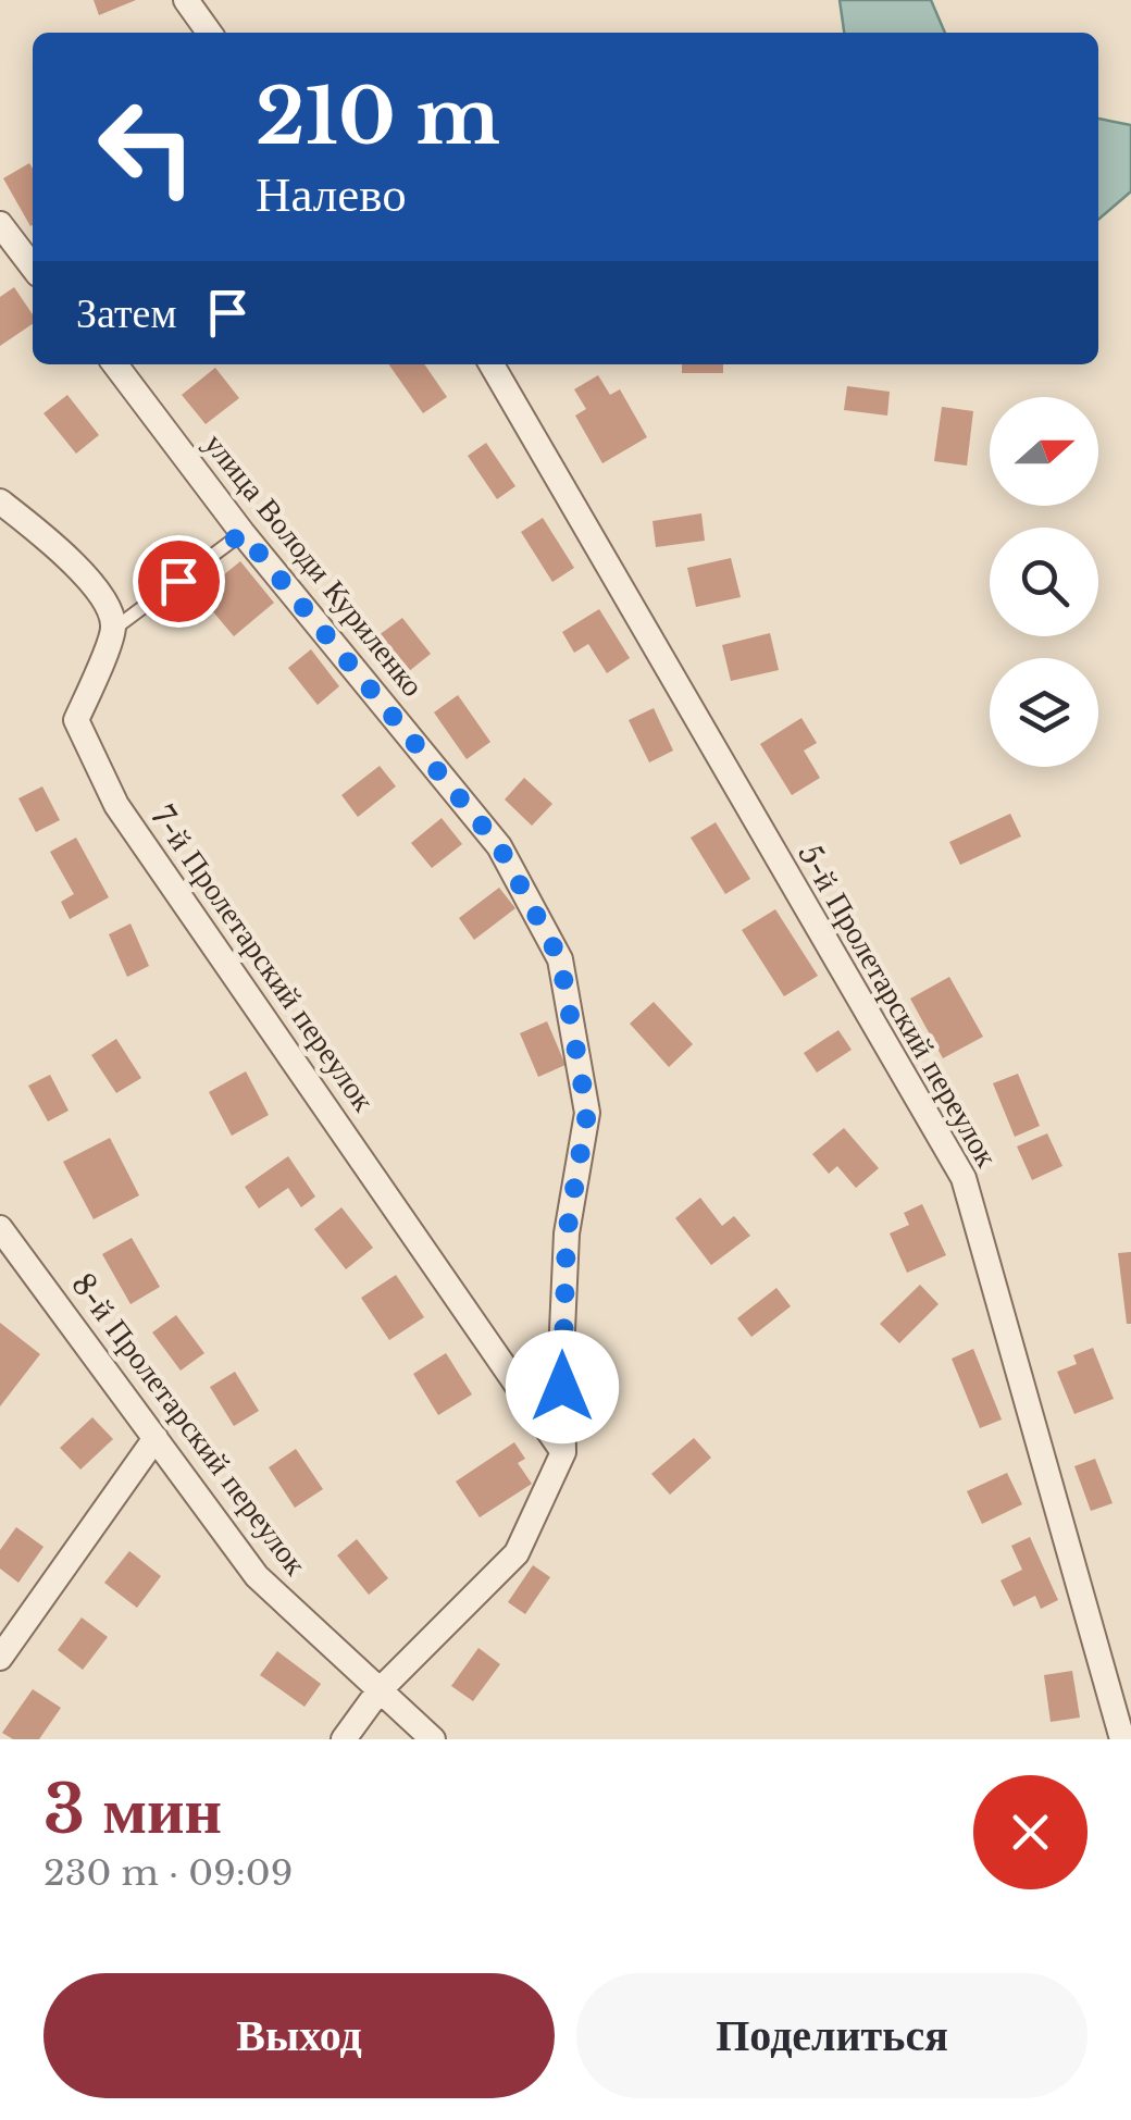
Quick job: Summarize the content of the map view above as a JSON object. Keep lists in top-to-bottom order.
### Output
{
  "streets": {
    "street": [
      "улица Володи Куриленко",
      "7-й Пролетарский переулок",
      "5-й Пролетарский переулок",
      "8-й Пролетарский переулок"
    ]
  },
  "crossings": [
    ["улица Володи Куриленко", "7-й Пролетарский переулок"],
    ["улица Володи Куриленко", "8-й Пролетарский переулок"]
  ],
  "north": "right",
  "page": {
    "turn": ["210 m", "Налево"],
    "then": "Затем",
    "heading": ["3 мин", "230 m · 09:09"],
    "buttons": ["Выход", "Поделиться"]
  }
}
